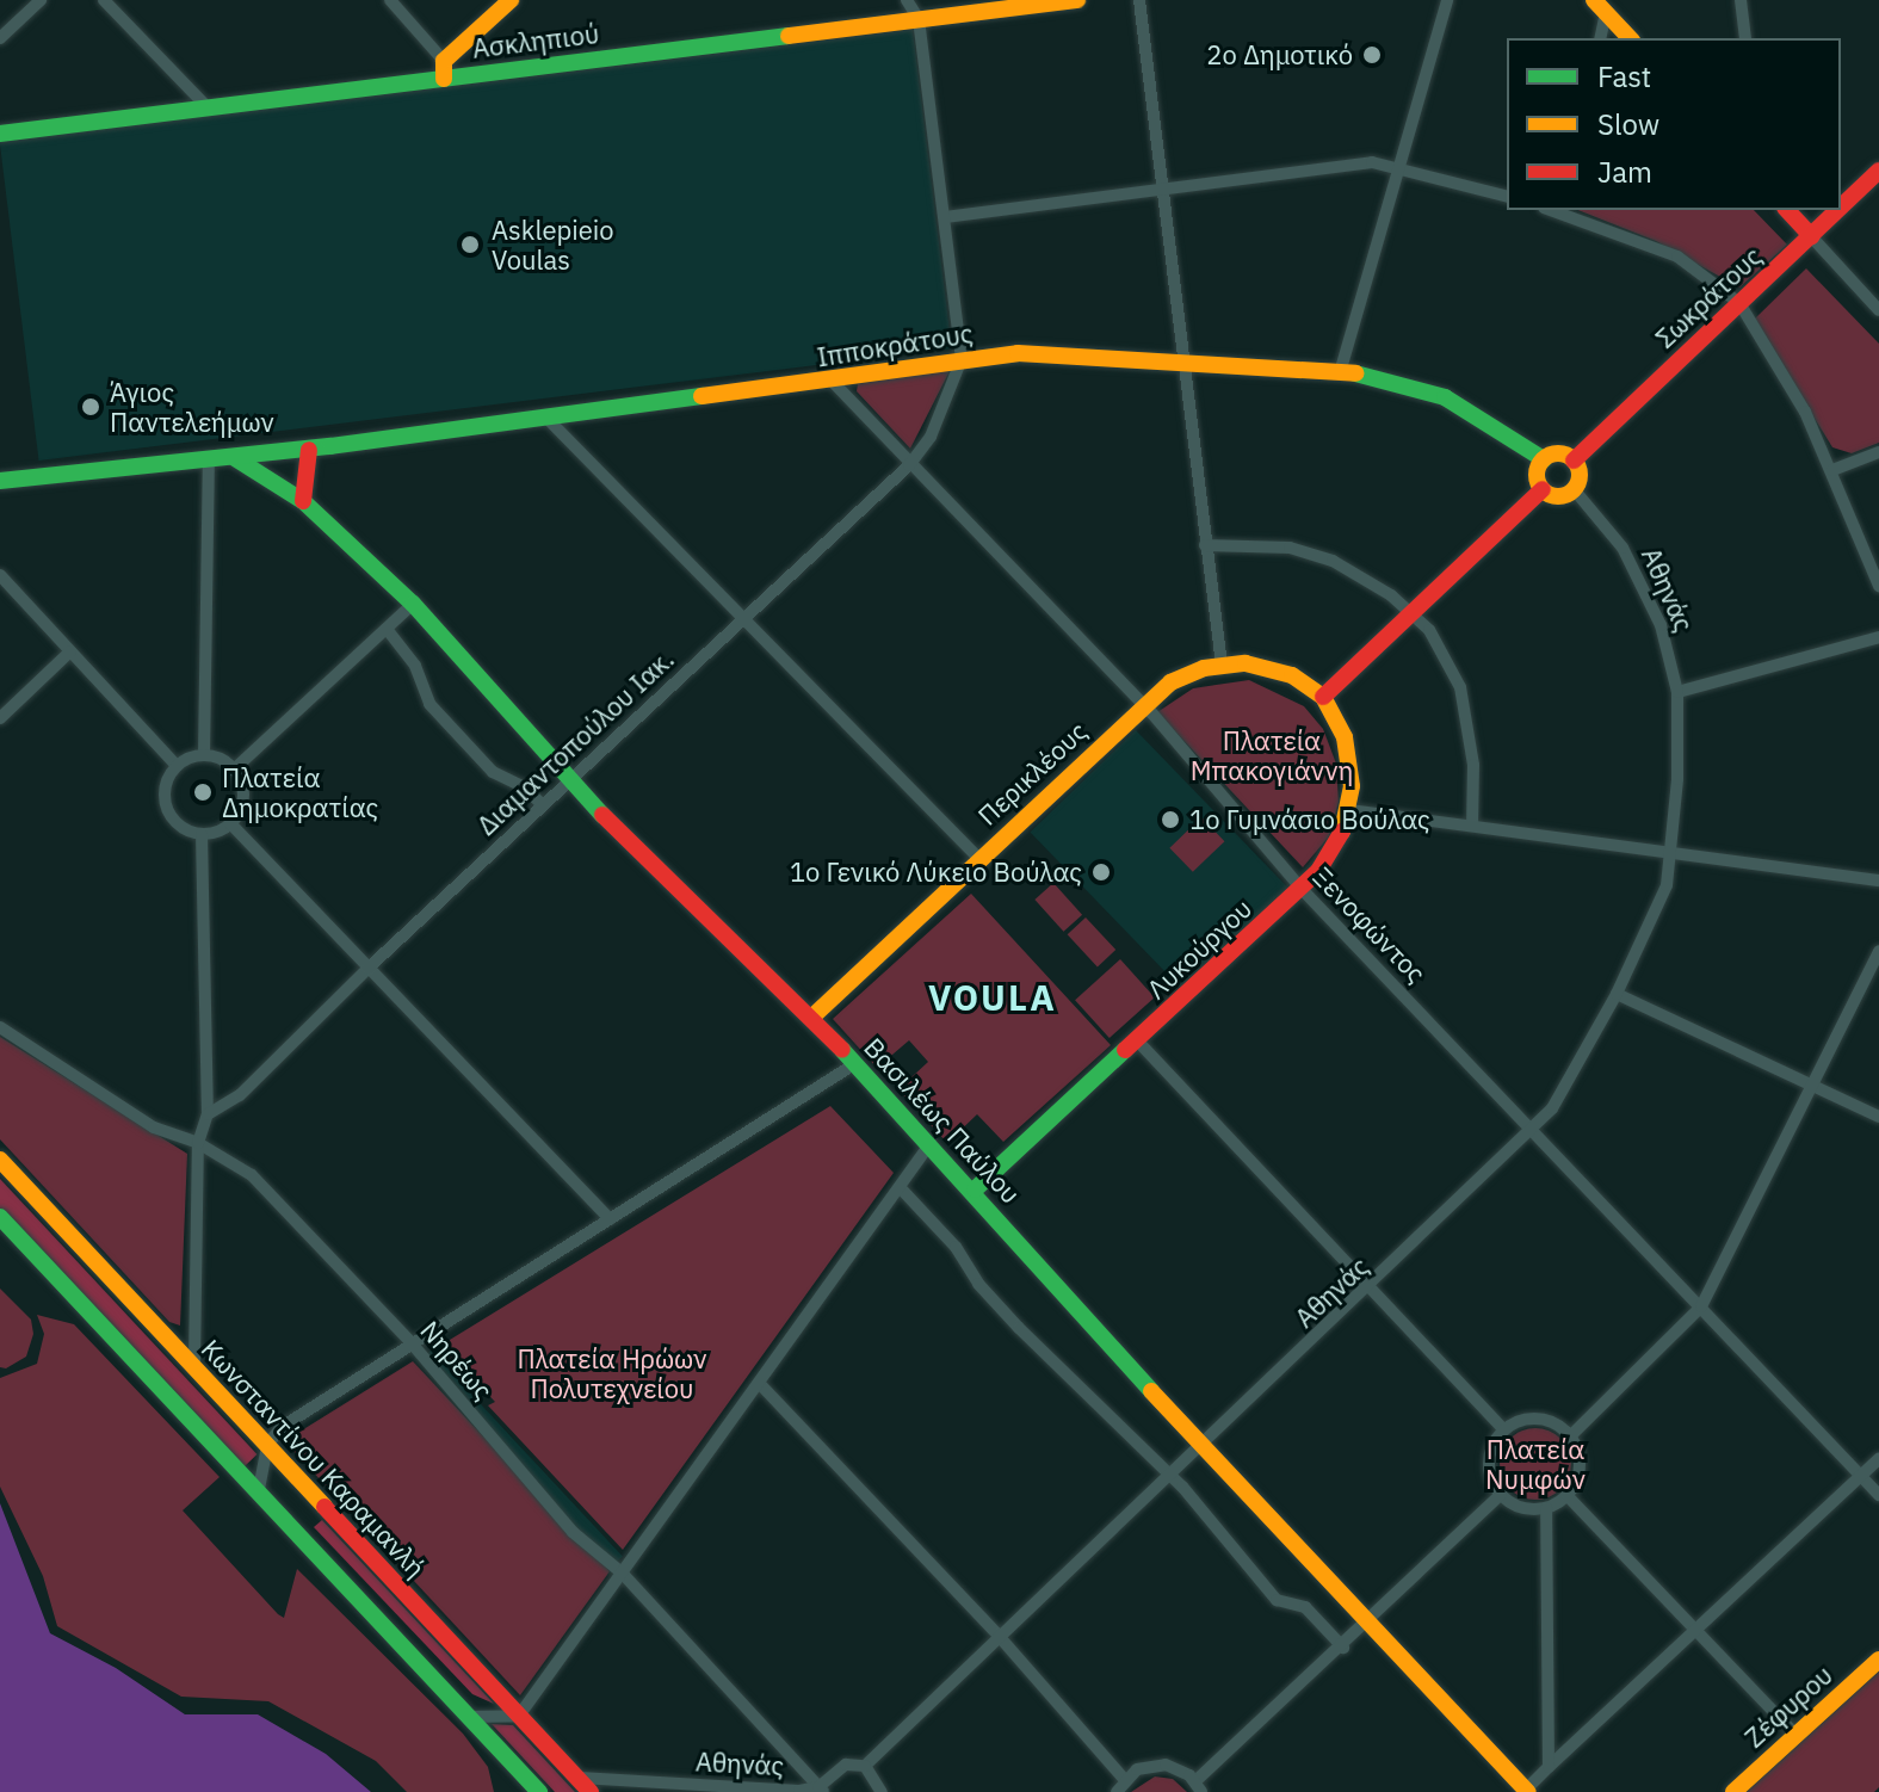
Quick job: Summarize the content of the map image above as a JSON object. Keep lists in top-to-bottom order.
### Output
{
  "streets": {
    "main road": [
      "Ασκληπιού",
      "Σωκράτους",
      "Ιπποκράτους",
      "Περικλέους",
      "Λυκούργου",
      "Βασιλέως Παύλου",
      "Κωνσταντίνου Καραμανλή",
      "Ζέφυρου"
    ],
    "street": [
      "Αθηνάς",
      "Διαμαντοπούλου Ιακ.",
      "Ξενοφώντος",
      "Νηρέως"
    ]
  },
  "crossings": [
    ["Σωκράτους", "Ιπποκράτους"],
    ["Σωκράτους", "Αθηνάς"],
    ["Ιπποκράτους", "Αθηνάς"],
    ["Ιπποκράτους", "Διαμαντοπούλου Ιακ."],
    ["Ιπποκράτους", "Ξενοφώντος"],
    ["Ιπποκράτους", "Βασιλέως Παύλου"],
    ["Αθηνάς", "Ξενοφώντος"],
    ["Αθηνάς", "Βασιλέως Παύλου"],
    ["Αθηνάς", "Νηρέως"],
    ["Αθηνάς", "Κωνσταντίνου Καραμανλή"],
    ["Διαμαντοπούλου Ιακ.", "Ξενοφώντος"],
    ["Διαμαντοπούλου Ιακ.", "Βασιλέως Παύλου"],
    ["Περικλέους", "Ξενοφώντος"],
    ["Περικλέους", "Λυκούργου"],
    ["Περικλέους", "Βασιλέως Παύλου"],
    ["Ξενοφώντος", "Λυκούργου"],
    ["Λυκούργου", "Βασιλέως Παύλου"]
  ],
  "districts": ["VOULA"],
  "parks": ["Πλατεία Μπακογιάννη", "Πλατεία Ηρώων Πολυτεχνείου", "Πλατεία Νυμφών"],
  "places": [
    "2ο Δημοτικό",
    "Asklepieio Voulas",
    "Άγιος Παντελεήμων",
    "Πλατεία Δημοκρατίας",
    "1ο Γυμνάσιο Βούλας",
    "1ο Γενικό Λύκειο Βούλας"
  ],
  "legend": ["Fast", "Slow", "Jam"]
}
